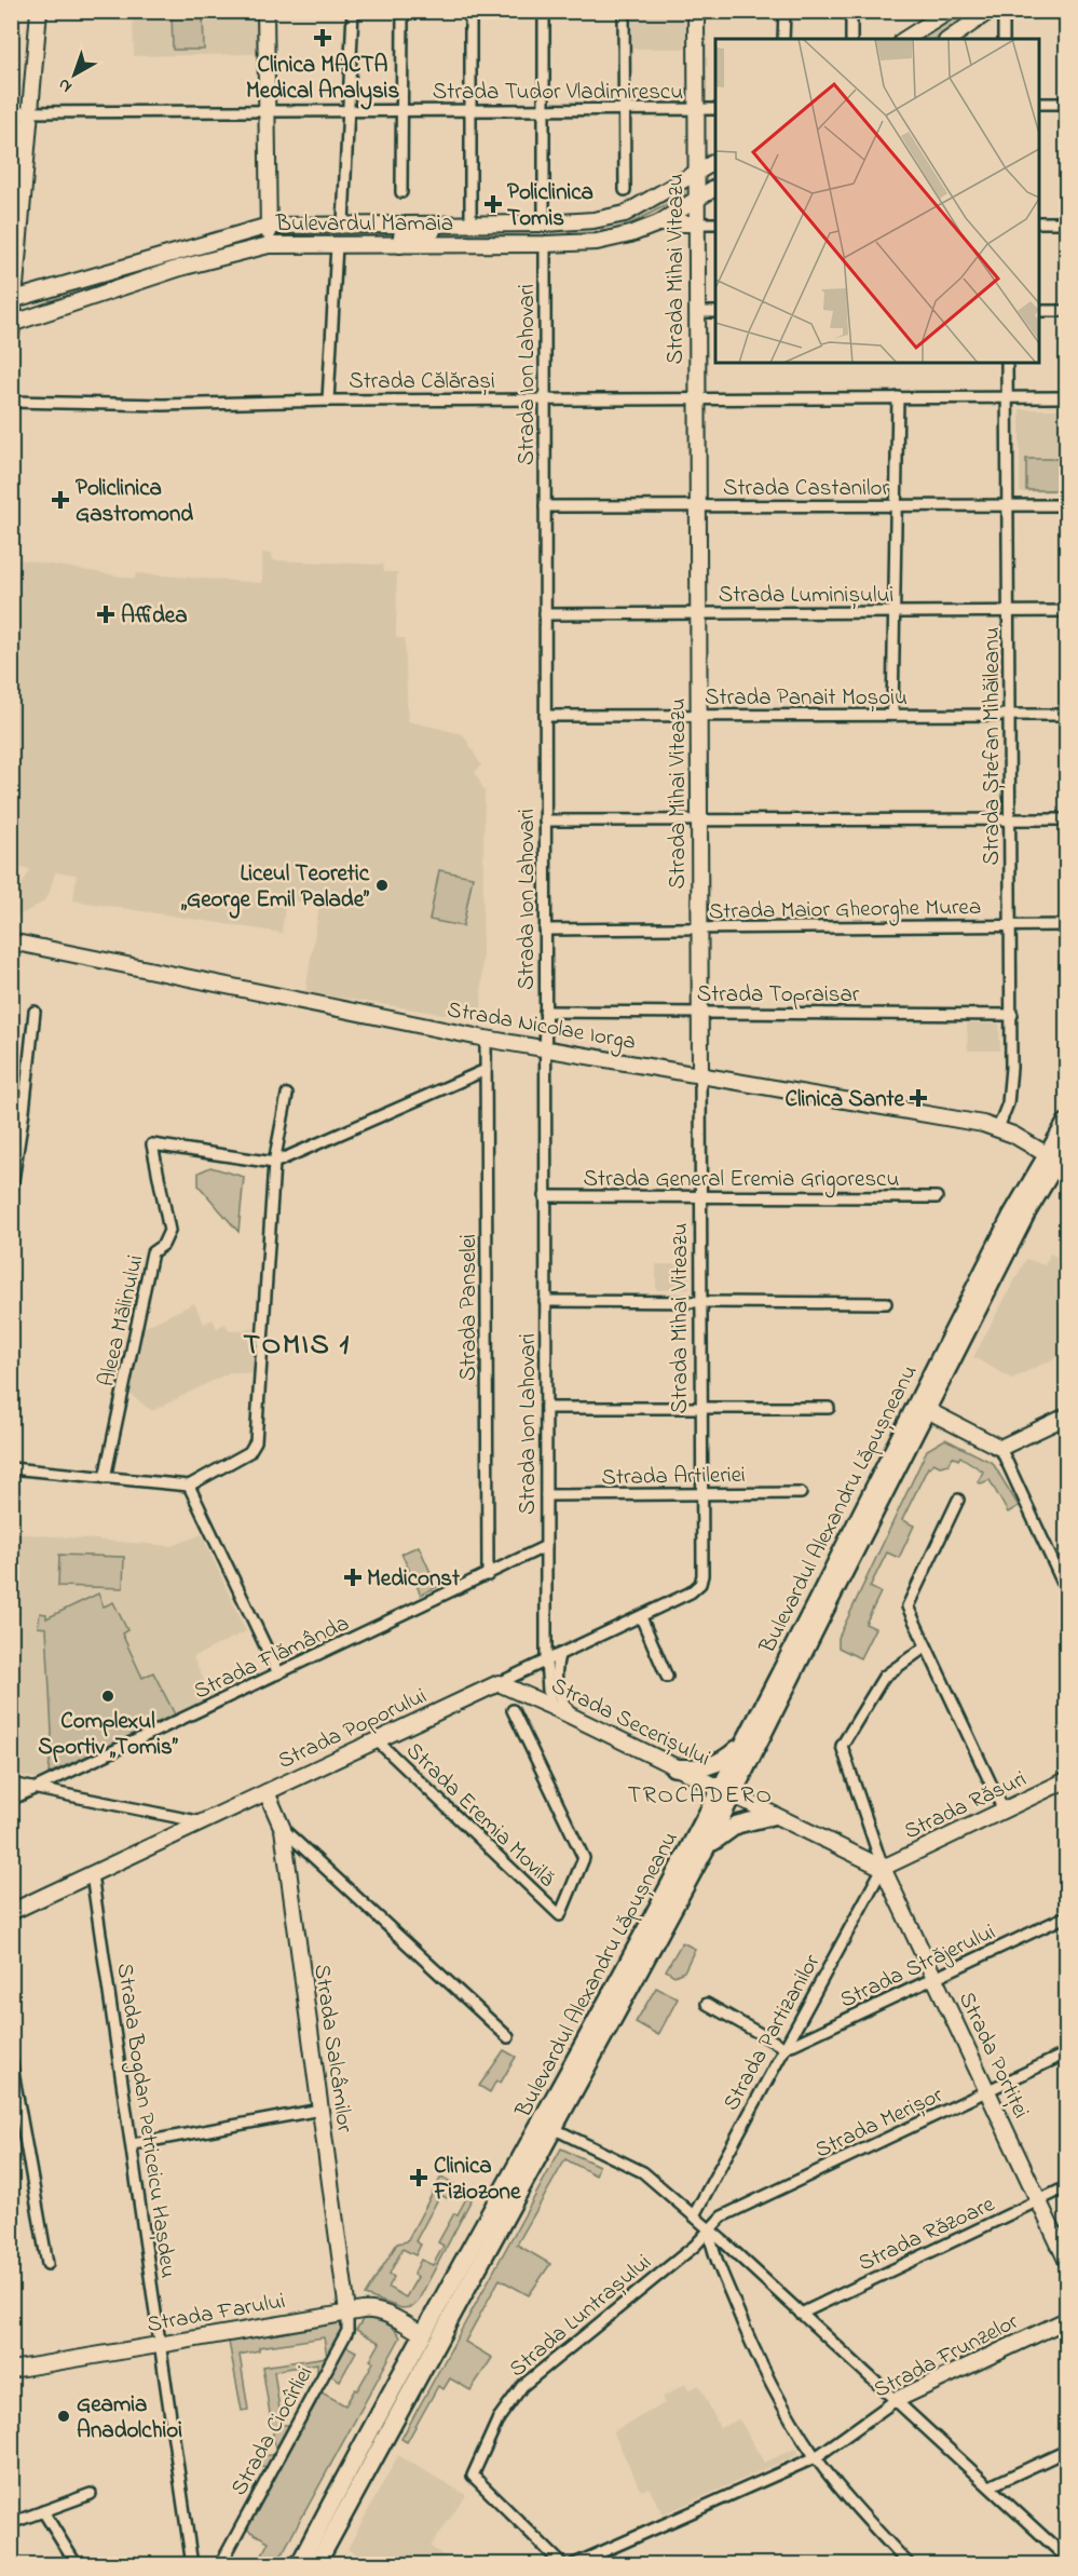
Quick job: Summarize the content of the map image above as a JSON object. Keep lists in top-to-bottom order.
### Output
{
  "streets": {
    "main road": ["Bulevardul Alexandru Lăpușneanu"],
    "street": [
      "Strada Tudor Vladimirescu",
      "Bulevardul Mamaia",
      "Strada Mihai Viteazu",
      "Strada Ion Lahovari",
      "Strada Călărași",
      "Strada Castanilor",
      "Strada Luminișului",
      "Strada Panait Moșoiu",
      "Strada Ștefan Mihăileanu",
      "Strada Maior Gheorghe Murea",
      "Strada Topraisar",
      "Strada Nicolae Iorga",
      "Strada General Eremia Grigorescu",
      "Strada Panselei",
      "Aleea Mălinului",
      "Strada Artileriei",
      "Strada Flămânda",
      "Strada Secerișului",
      "Strada Poporului",
      "Strada Răsuri",
      "Strada Eremia Movilă",
      "Strada Străjerului",
      "Strada Partizanilor",
      "Strada Salcâmilor",
      "Strada Portiței",
      "Strada Bogdan Petriceicu Hașdeu",
      "Strada Merișor",
      "Strada Răzoare",
      "Strada Farului",
      "Strada Luntrașului",
      "Strada Frunzelor",
      "Strada Ciocîrliei"
    ]
  },
  "crossings": [
    ["Strada Tudor Vladimirescu", "Strada Mihai Viteazu"],
    ["Bulevardul Mamaia", "Strada Mihai Viteazu"],
    ["Bulevardul Mamaia", "Strada Ion Lahovari"],
    ["Strada Mihai Viteazu", "Strada Călărași"],
    ["Strada Mihai Viteazu", "Strada Castanilor"],
    ["Strada Mihai Viteazu", "Strada Luminișului"],
    ["Strada Mihai Viteazu", "Strada Panait Moșoiu"],
    ["Strada Mihai Viteazu", "Strada Maior Gheorghe Murea"],
    ["Strada Mihai Viteazu", "Strada Topraisar"],
    ["Strada Mihai Viteazu", "Strada Nicolae Iorga"],
    ["Strada Mihai Viteazu", "Strada General Eremia Grigorescu"],
    ["Strada Mihai Viteazu", "Strada Artileriei"],
    ["Strada Mihai Viteazu", "Strada Poporului"],
    ["Strada Ion Lahovari", "Strada Călărași"],
    ["Strada Ion Lahovari", "Strada Castanilor"],
    ["Strada Ion Lahovari", "Strada Luminișului"],
    ["Strada Ion Lahovari", "Strada Panait Moșoiu"],
    ["Strada Ion Lahovari", "Strada Maior Gheorghe Murea"],
    ["Strada Ion Lahovari", "Strada Topraisar"],
    ["Strada Ion Lahovari", "Strada Nicolae Iorga"],
    ["Strada Ion Lahovari", "Strada General Eremia Grigorescu"],
    ["Strada Ion Lahovari", "Strada Artileriei"],
    ["Strada Ion Lahovari", "Strada Flămânda"],
    ["Strada Ion Lahovari", "Strada Secerișului"],
    ["Strada Ion Lahovari", "Strada Poporului"],
    ["Strada Călărași", "Strada Ștefan Mihăileanu"],
    ["Strada Castanilor", "Strada Ștefan Mihăileanu"],
    ["Strada Luminișului", "Strada Ștefan Mihăileanu"],
    ["Strada Panait Moșoiu", "Strada Ștefan Mihăileanu"],
    ["Strada Ștefan Mihăileanu", "Strada Maior Gheorghe Murea"],
    ["Strada Ștefan Mihăileanu", "Strada Topraisar"],
    ["Strada Ștefan Mihăileanu", "Strada Nicolae Iorga"],
    ["Strada Nicolae Iorga", "Strada Panselei"],
    ["Strada Nicolae Iorga", "Bulevardul Alexandru Lăpușneanu"],
    ["Strada Panselei", "Strada Flămânda"],
    ["Bulevardul Alexandru Lăpușneanu", "Strada Secerișului"],
    ["Bulevardul Alexandru Lăpușneanu", "Strada Farului"],
    ["Strada Secerișului", "Strada Poporului"],
    ["Strada Secerișului", "Strada Răsuri"],
    ["Strada Secerișului", "Strada Partizanilor"],
    ["Strada Secerișului", "Strada Portiței"],
    ["Strada Poporului", "Strada Eremia Movilă"],
    ["Strada Poporului", "Strada Salcâmilor"],
    ["Strada Poporului", "Strada Bogdan Petriceicu Hașdeu"],
    ["Strada Răsuri", "Strada Partizanilor"],
    ["Strada Răsuri", "Strada Portiței"],
    ["Strada Străjerului", "Strada Partizanilor"],
    ["Strada Străjerului", "Strada Portiței"],
    ["Strada Partizanilor", "Strada Portiței"],
    ["Strada Salcâmilor", "Strada Farului"],
    ["Strada Salcâmilor", "Strada Ciocîrliei"],
    ["Strada Portiței", "Strada Merișor"],
    ["Strada Portiței", "Strada Răzoare"],
    ["Strada Bogdan Petriceicu Hașdeu", "Strada Farului"],
    ["Strada Merișor", "Strada Luntrașului"],
    ["Strada Farului", "Strada Ciocîrliei"]
  ],
  "districts": ["TOMIS 1", "TROCADERO"],
  "places": {
    "health": [
      "Clinica MACTA Medical Analysis",
      "Policlinica Tomis",
      "Policlinica Gastromond",
      "Affidea",
      "Clinica Sante",
      "Mediconst",
      "Clinica Fiziozone"
    ],
    "other": ["Liceul Teoretic „George Emil Palade”", "Complexul Sportiv „Tomis”", "Geamia Anadolchioi"]
  },
  "north": "bottom left"
}
